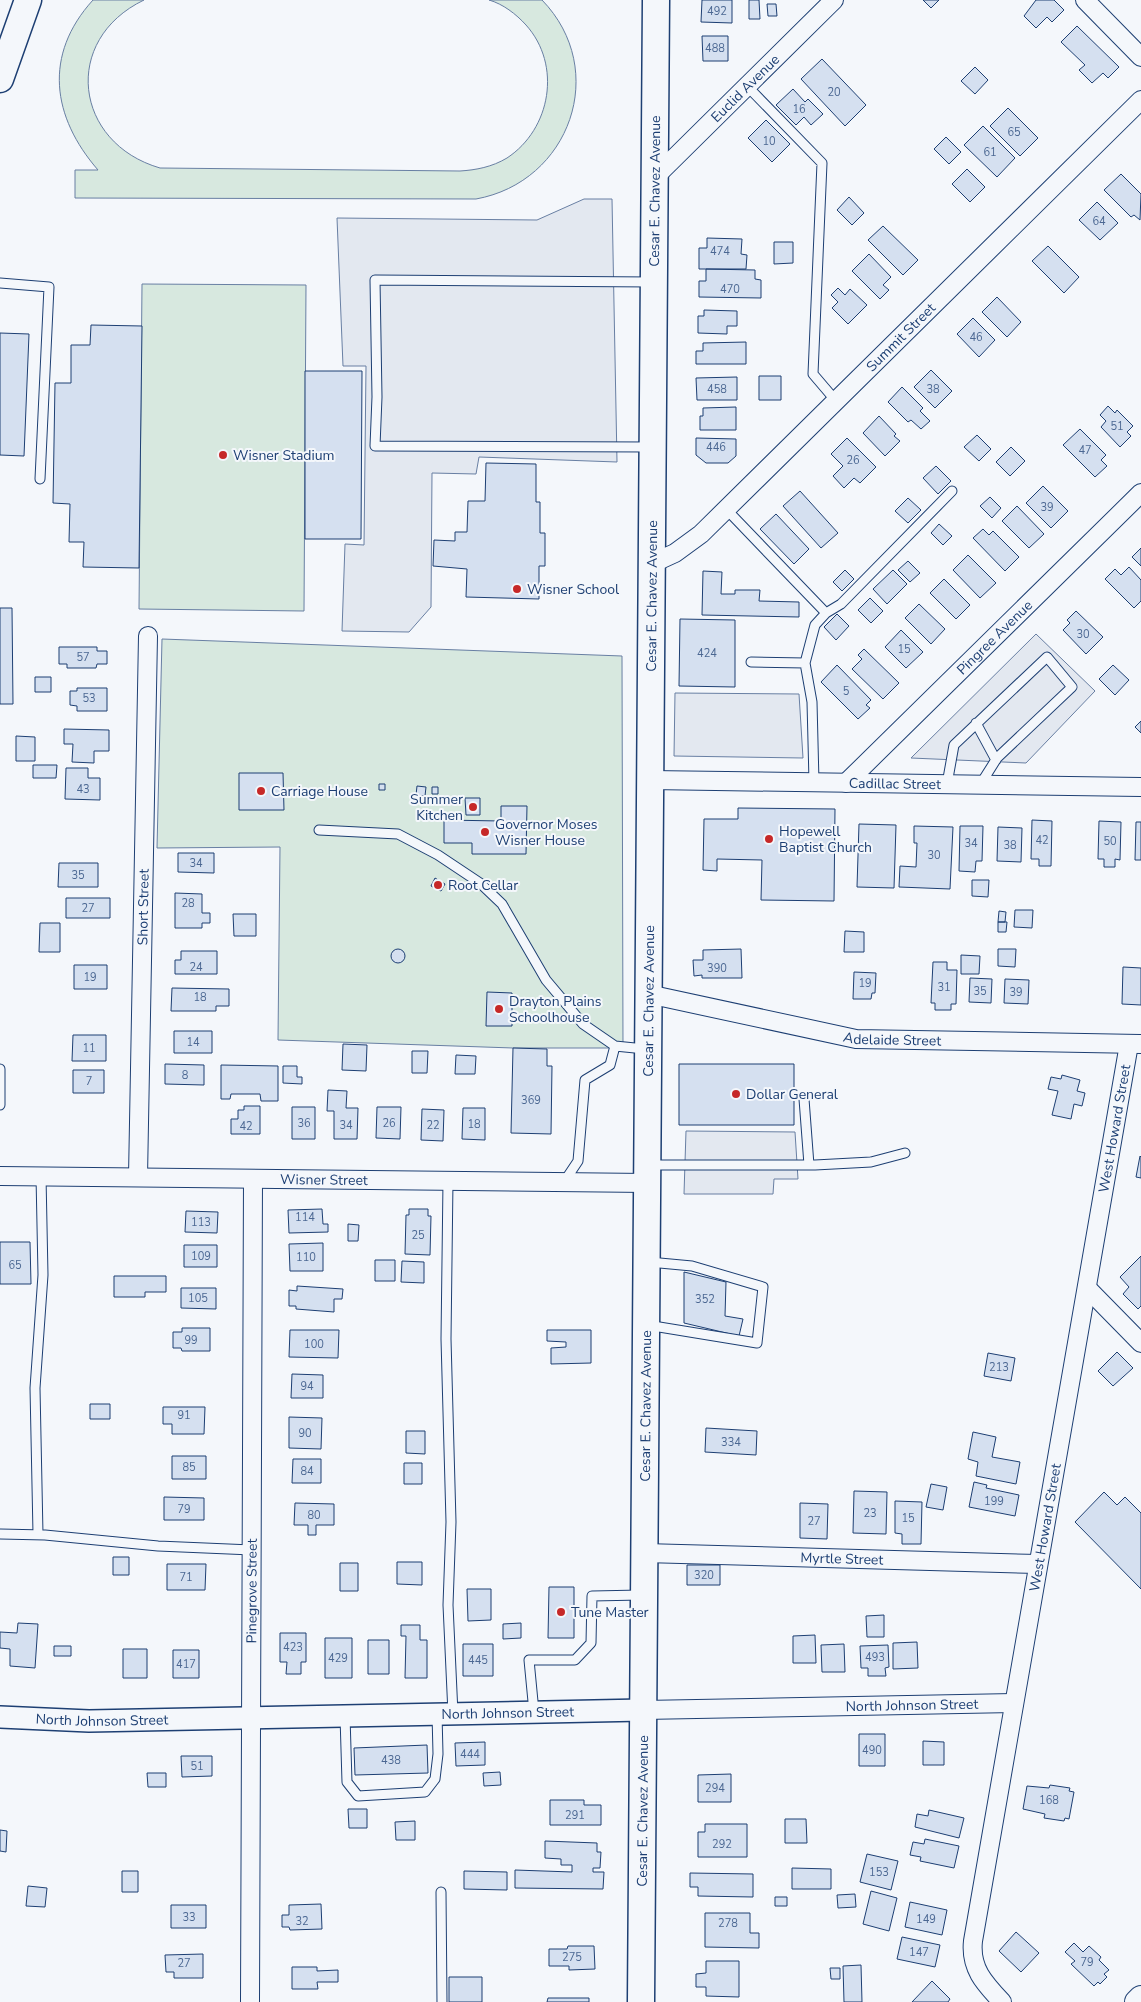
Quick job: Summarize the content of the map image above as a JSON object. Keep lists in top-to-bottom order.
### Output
{
  "streets": {
    "main road": ["Cesar E. Chavez Avenue"],
    "street": [
      "Euclid Avenue",
      "Summit Street",
      "Pingree Avenue",
      "Cadillac Street",
      "Short Street",
      "Adelaide Street",
      "West Howard Street",
      "Wisner Street",
      "Myrtle Street",
      "Pinegrove Street",
      "North Johnson Street"
    ]
  },
  "crossings": [
    ["Euclid Avenue", "Cesar E. Chavez Avenue"],
    ["Cesar E. Chavez Avenue", "Summit Street"],
    ["Cesar E. Chavez Avenue", "Cadillac Street"],
    ["Cesar E. Chavez Avenue", "Adelaide Street"],
    ["Cesar E. Chavez Avenue", "Wisner Street"],
    ["Cesar E. Chavez Avenue", "Myrtle Street"],
    ["Cesar E. Chavez Avenue", "North Johnson Street"],
    ["Pingree Avenue", "Cadillac Street"],
    ["Short Street", "Wisner Street"],
    ["Adelaide Street", "West Howard Street"],
    ["West Howard Street", "Myrtle Street"],
    ["West Howard Street", "North Johnson Street"],
    ["Wisner Street", "Pinegrove Street"],
    ["Pinegrove Street", "North Johnson Street"]
  ],
  "places": [
    "Wisner Stadium",
    "Wisner School",
    "Carriage House",
    "Summer Kitchen",
    "Governor Moses Wisner House",
    "Hopewell Baptist Church",
    "Root Cellar",
    "Drayton Plains Schoolhouse",
    "Dollar General",
    "Tune Master"
  ],
  "house_numbers": [
    "492",
    "488",
    "20",
    "16",
    "65",
    "10",
    "61",
    "64",
    "474",
    "470",
    "46",
    "458",
    "38",
    "51",
    "446",
    "47",
    "26",
    "39",
    "30",
    "15",
    "424",
    "57",
    "5",
    "53",
    "43",
    "42",
    "50",
    "34",
    "38",
    "30",
    "34",
    "35",
    "28",
    "27",
    "24",
    "390",
    "19",
    "19",
    "31",
    "35",
    "39",
    "18",
    "14",
    "11",
    "8",
    "7",
    "369",
    "36",
    "26",
    "18",
    "34",
    "22",
    "42",
    "114",
    "113",
    "25",
    "109",
    "110",
    "65",
    "105",
    "352",
    "99",
    "100",
    "213",
    "94",
    "91",
    "90",
    "334",
    "85",
    "84",
    "199",
    "79",
    "23",
    "80",
    "15",
    "27",
    "320",
    "71",
    "423",
    "493",
    "429",
    "445",
    "417",
    "490",
    "444",
    "438",
    "51",
    "294",
    "168",
    "291",
    "292",
    "153",
    "33",
    "149",
    "32",
    "278",
    "147",
    "275",
    "79",
    "27"
  ]
}
